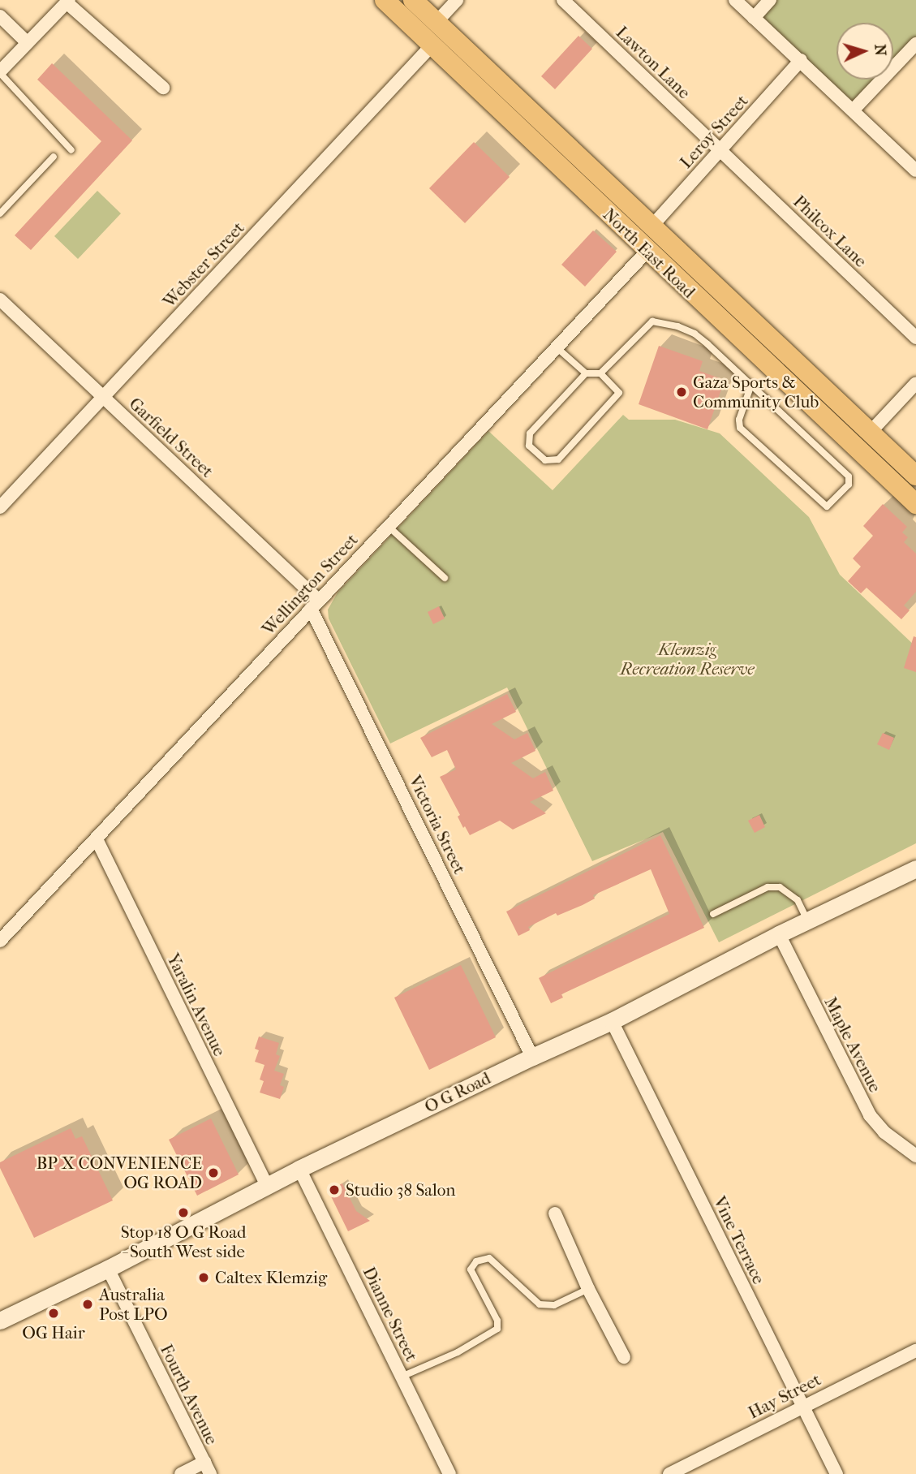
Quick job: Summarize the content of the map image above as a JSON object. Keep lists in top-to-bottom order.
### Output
{
  "streets": {
    "highway": ["North East Road"],
    "main road": ["O G Road"],
    "street": [
      "Lawton Lane",
      "Leroy Street",
      "Philcox Lane",
      "Webster Street",
      "Garfield Street",
      "Wellington Street",
      "Victoria Street",
      "Yaralin Avenue",
      "Maple Avenue",
      "Vine Terrace",
      "Dianne Street",
      "Fourth Avenue",
      "Hay Street"
    ]
  },
  "crossings": [
    ["Lawton Lane", "Leroy Street"],
    ["Lawton Lane", "Philcox Lane"],
    ["Leroy Street", "Philcox Lane"],
    ["Leroy Street", "North East Road"],
    ["North East Road", "Webster Street"],
    ["North East Road", "Wellington Street"],
    ["Webster Street", "Garfield Street"],
    ["Garfield Street", "Wellington Street"],
    ["Garfield Street", "Victoria Street"],
    ["Wellington Street", "Victoria Street"],
    ["Wellington Street", "Yaralin Avenue"],
    ["Victoria Street", "O G Road"],
    ["Yaralin Avenue", "O G Road"],
    ["Maple Avenue", "O G Road"],
    ["O G Road", "Vine Terrace"],
    ["O G Road", "Dianne Street"],
    ["O G Road", "Fourth Avenue"],
    ["Vine Terrace", "Hay Street"]
  ],
  "parks": ["Klemzig Recreation Reserve"],
  "places": [
    "Gaza Sports & Community Club",
    "BP X CONVENIENCE OG ROAD",
    "Studio 38 Salon",
    "Stop 18 O G Road - South West side",
    "Caltex Klemzig",
    "Australia Post LPO",
    "OG Hair"
  ],
  "north": "right"
}
